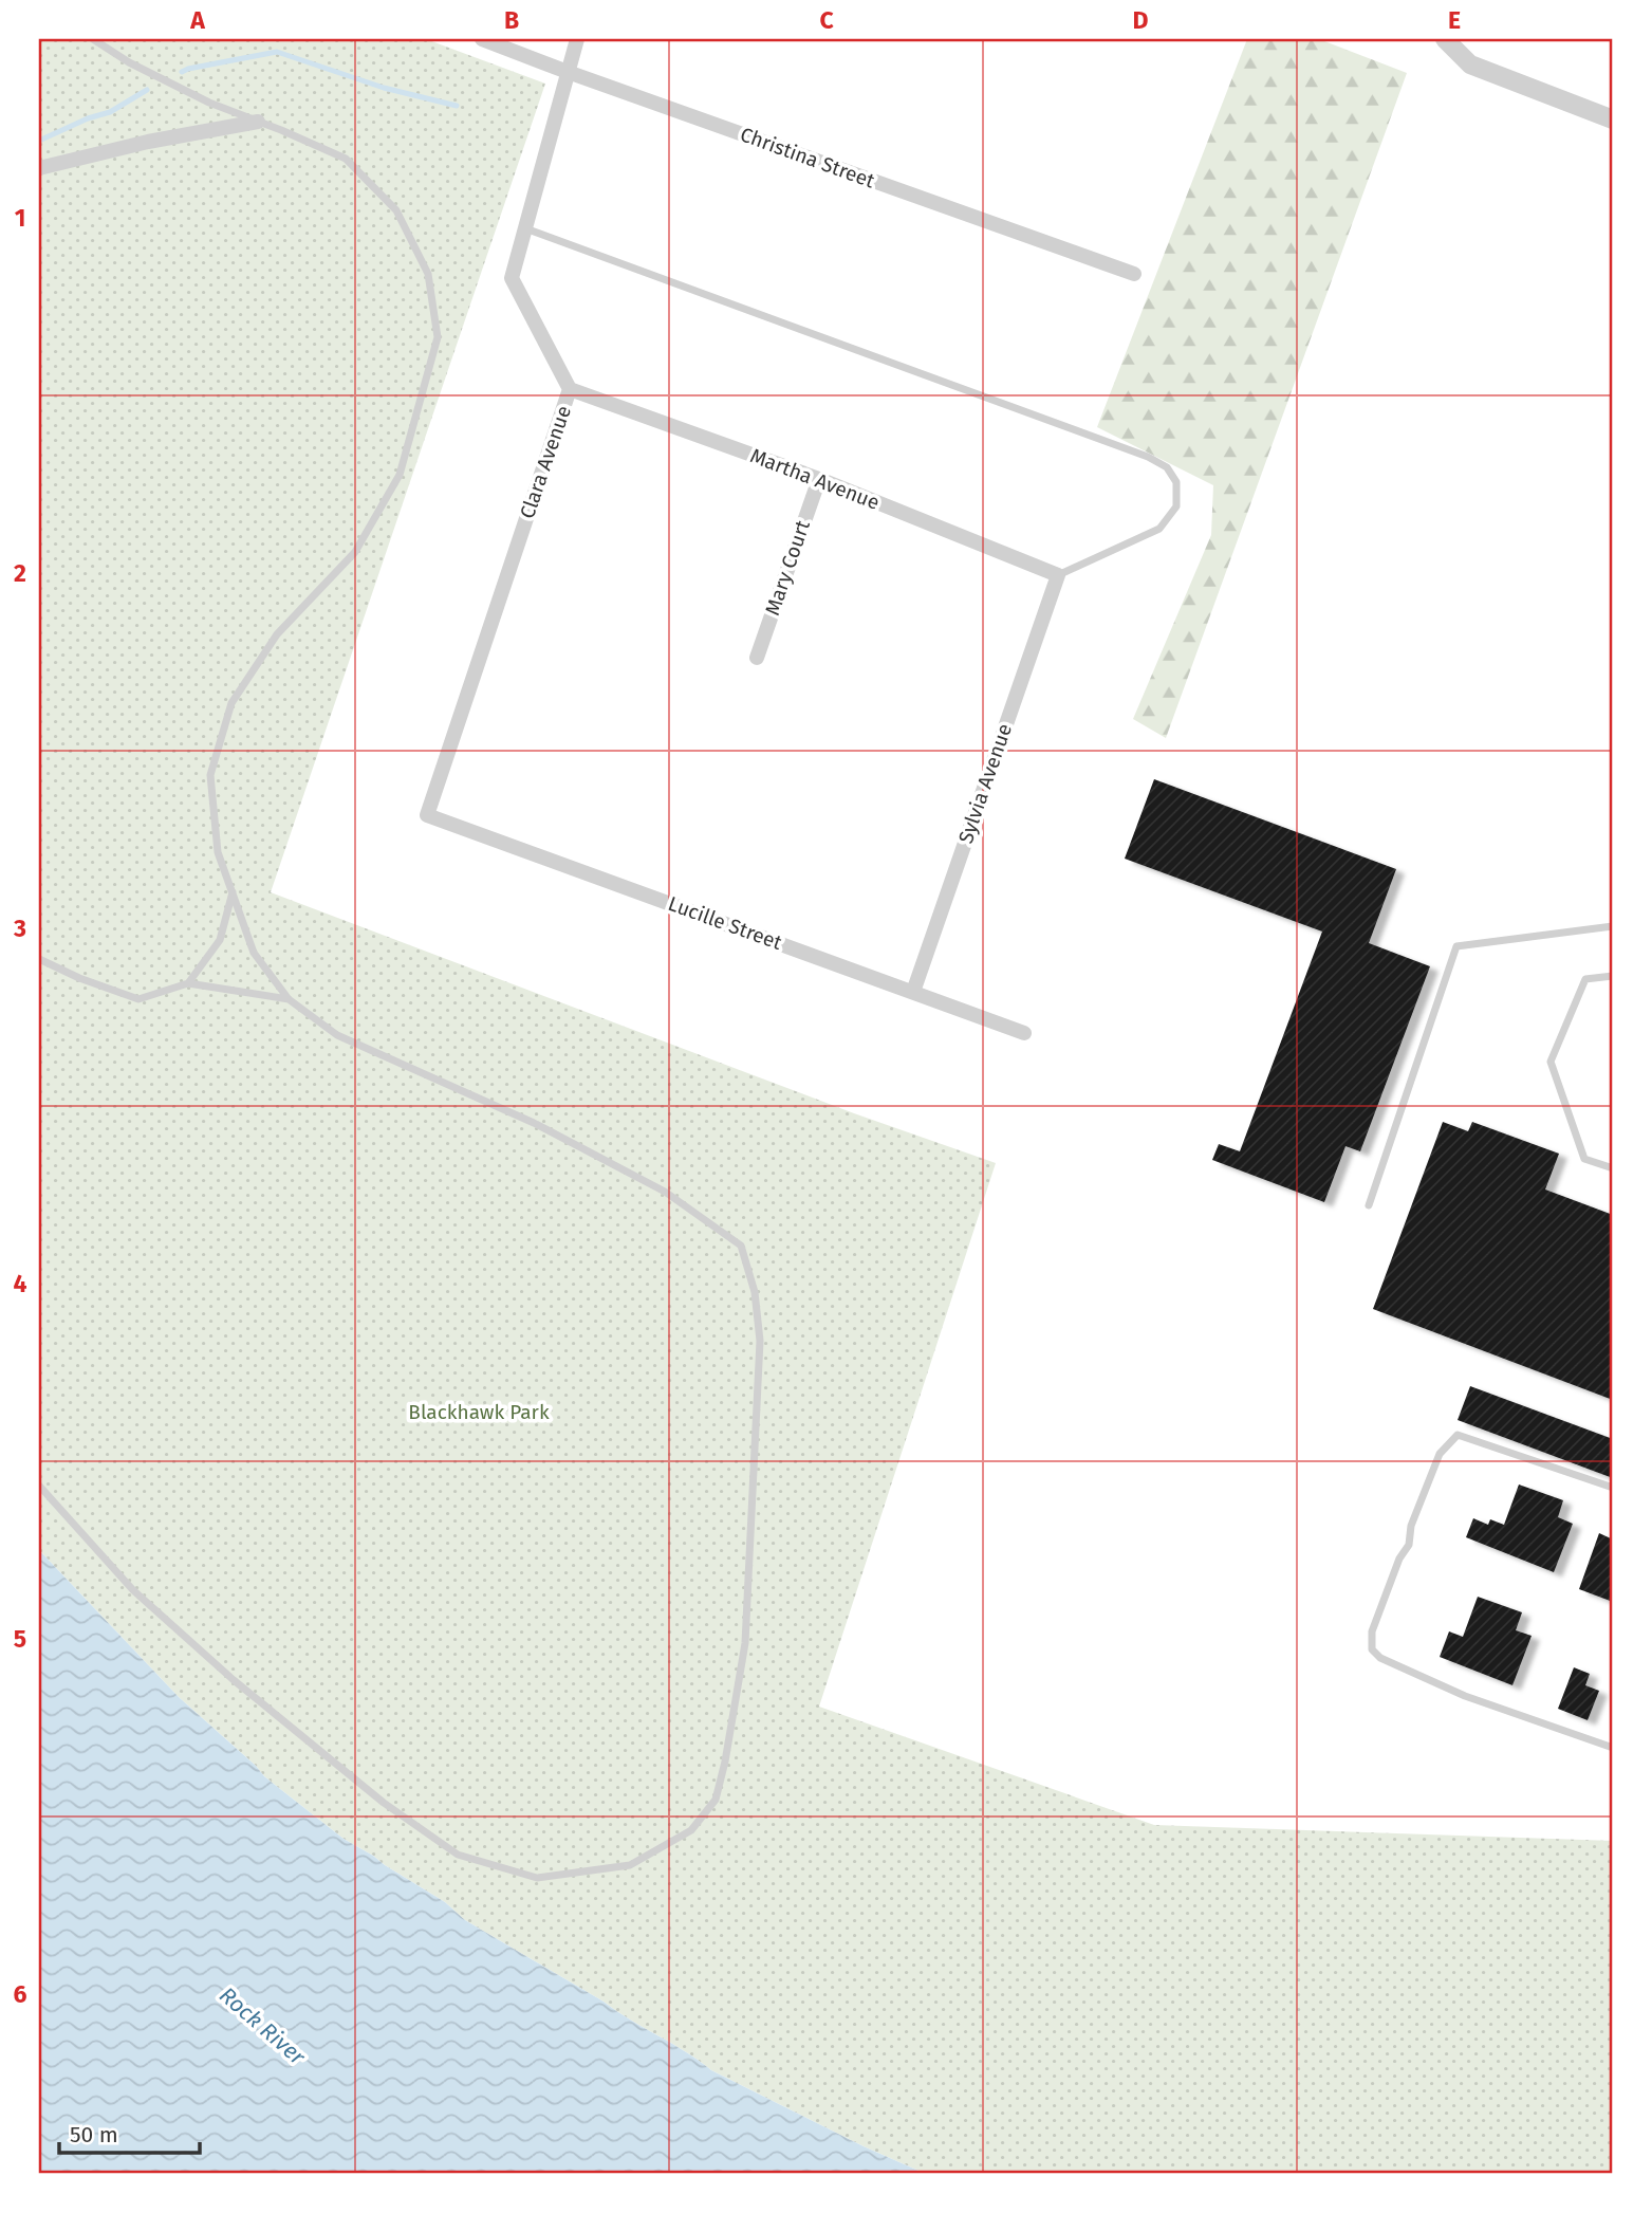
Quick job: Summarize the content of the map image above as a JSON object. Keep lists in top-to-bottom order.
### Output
{
  "streets": {
    "street": [
      "Christina Street",
      "Clara Avenue",
      "Martha Avenue",
      "Mary Court",
      "Sylvia Avenue",
      "Lucille Street"
    ]
  },
  "crossings": [
    ["Christina Street", "Clara Avenue"],
    ["Clara Avenue", "Martha Avenue"],
    ["Clara Avenue", "Lucille Street"],
    ["Martha Avenue", "Mary Court"],
    ["Martha Avenue", "Sylvia Avenue"],
    ["Sylvia Avenue", "Lucille Street"]
  ],
  "water": ["Rock River"],
  "parks": ["Blackhawk Park"],
  "scale_bar": "50 m",
  "grid": {
    "columns": [
      "A",
      "B",
      "C",
      "D",
      "E"
    ],
    "rows": [
      "1",
      "2",
      "3",
      "4",
      "5",
      "6"
    ]
  }
}
